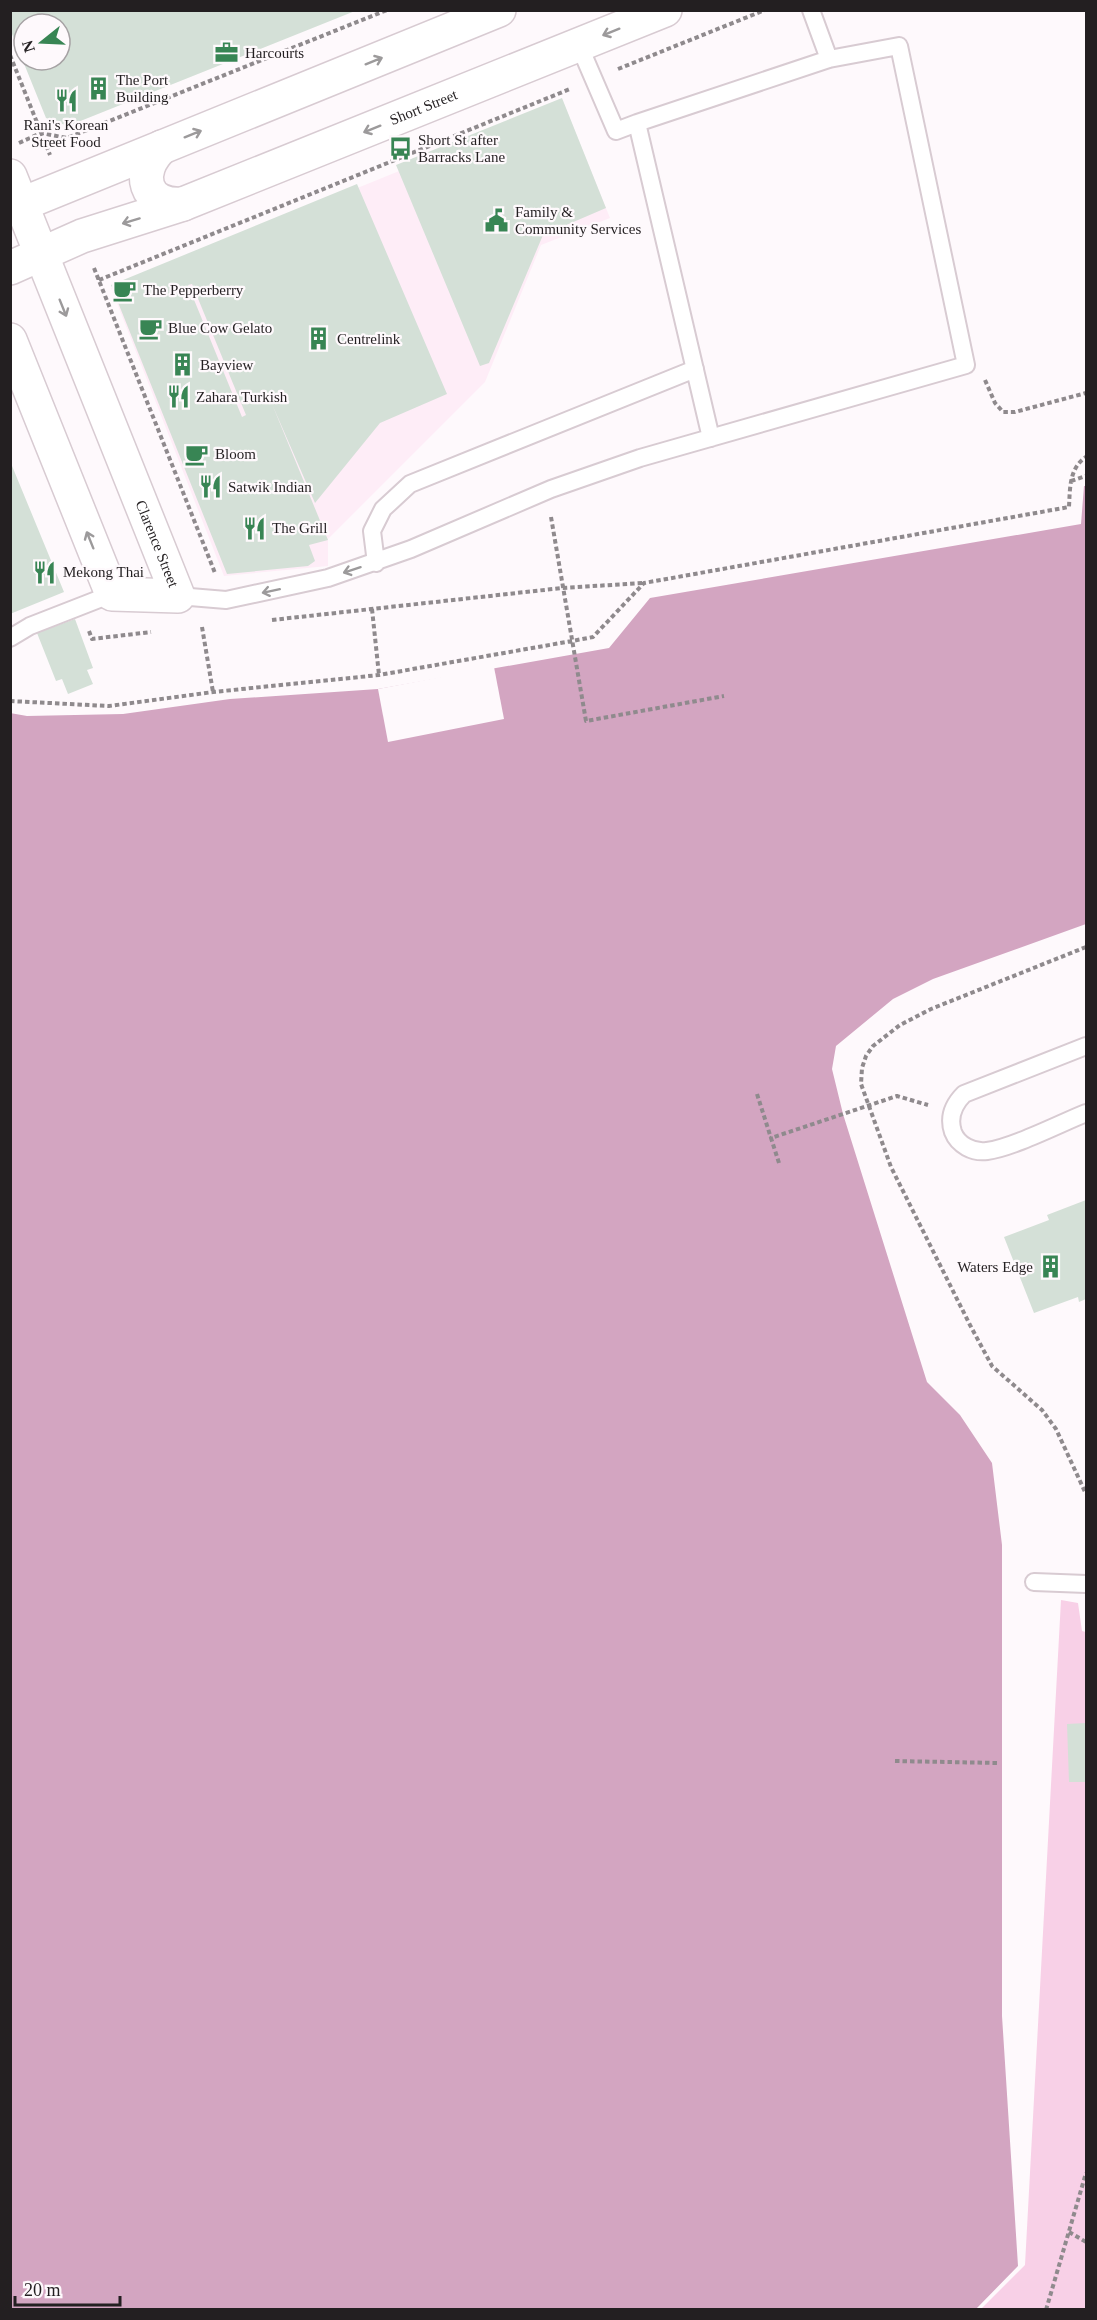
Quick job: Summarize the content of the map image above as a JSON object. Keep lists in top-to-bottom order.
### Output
{
  "streets": {
    "street": ["Short Street", "Clarence Street"]
  },
  "crossings": [
    ["Short Street", "Clarence Street"]
  ],
  "places": {
    "office": ["Harcourts"],
    "building": [
      "The Port Building",
      "Centrelink",
      "Bayview",
      "Waters Edge"
    ],
    "restaurant": [
      "Rani's Korean Street Food",
      "Zahara Turkish",
      "Satwik Indian",
      "The Grill",
      "Mekong Thai"
    ],
    "bus stop": ["Short St after Barracks Lane"],
    "public building": ["Family & Community Services"],
    "cafe": ["The Pepperberry", "Blue Cow Gelato", "Bloom"]
  },
  "scale_bar": "20 m",
  "north": "left"
}
